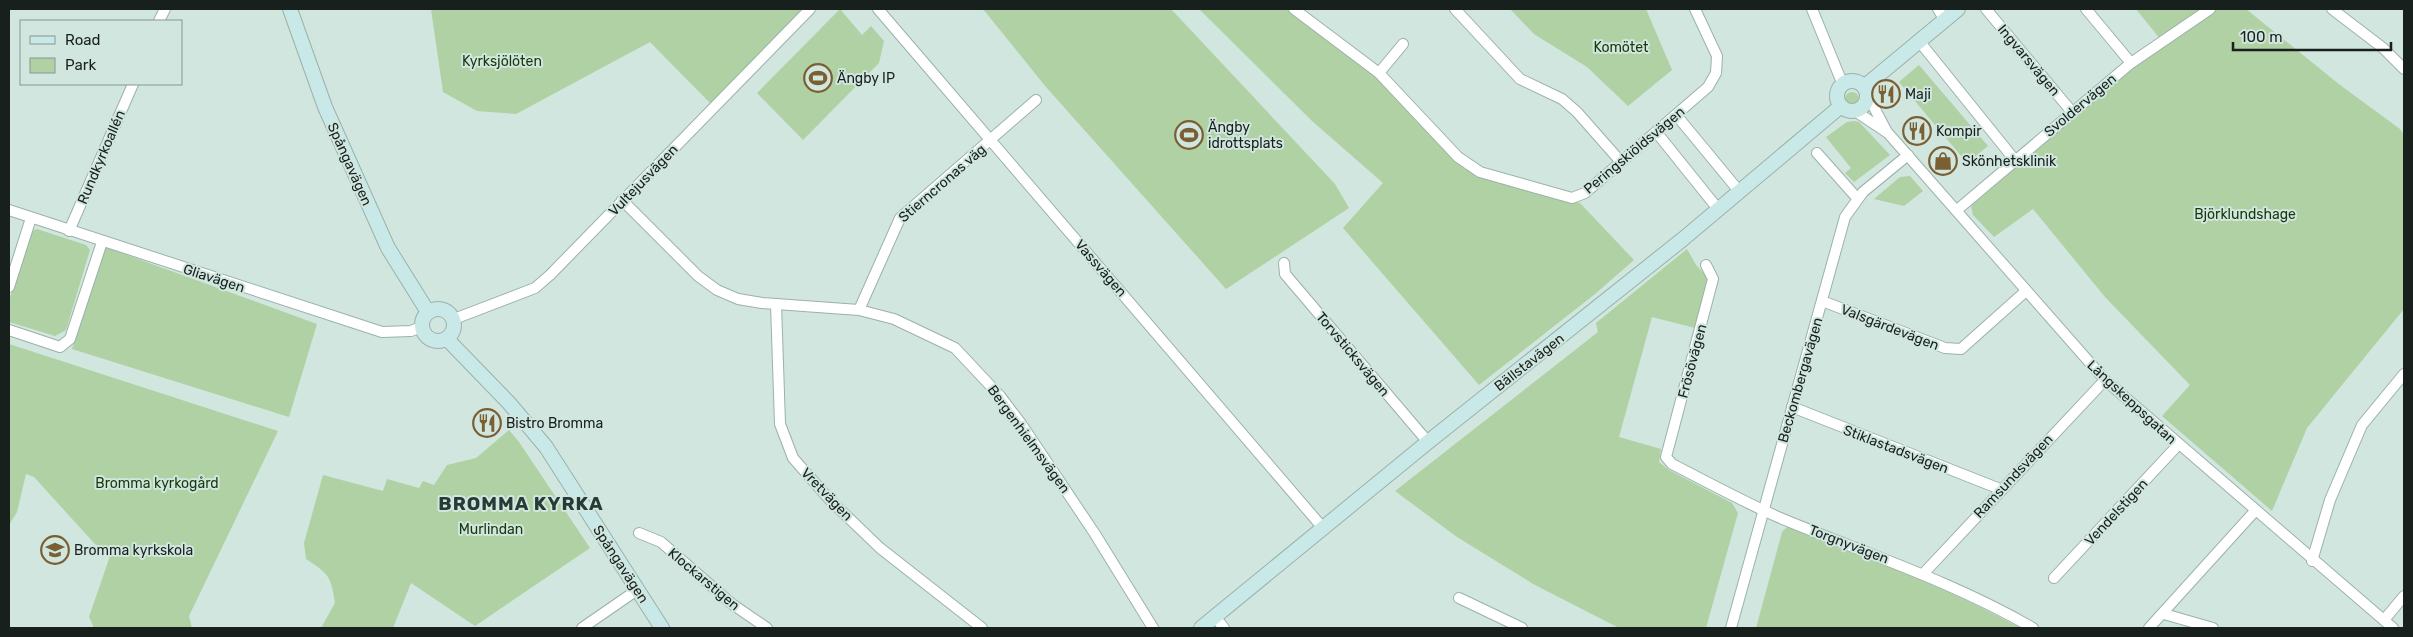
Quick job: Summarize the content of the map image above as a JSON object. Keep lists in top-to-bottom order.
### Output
{
  "streets": {
    "street": [
      "Ingvarsvägen",
      "Svoldervägen",
      "Peringskiöldsvägen",
      "Rundkyrkoallén",
      "Spångavägen",
      "Vultejusvägen",
      "Stierncronas väg",
      "Vassvägen",
      "Gliavägen",
      "Valsgärdevägen",
      "Torvsticksvägen",
      "Frösövägen",
      "Bällstavägen",
      "Beckombergavägen",
      "Långskeppsgatan",
      "Bergenhielmsvägen",
      "Stiklastadsvägen",
      "Ramsundsvägen",
      "Vretvägen",
      "Vendelstigen",
      "Torgnyvägen",
      "Klockarstigen"
    ]
  },
  "crossings": [
    ["Ingvarsvägen", "Svoldervägen"],
    ["Svoldervägen", "Långskeppsgatan"],
    ["Rundkyrkoallén", "Gliavägen"],
    ["Spångavägen", "Vultejusvägen"],
    ["Spångavägen", "Gliavägen"],
    ["Vultejusvägen", "Gliavägen"],
    ["Vultejusvägen", "Bergenhielmsvägen"],
    ["Stierncronas väg", "Vassvägen"],
    ["Stierncronas väg", "Bergenhielmsvägen"],
    ["Vassvägen", "Bällstavägen"],
    ["Valsgärdevägen", "Beckombergavägen"],
    ["Valsgärdevägen", "Långskeppsgatan"],
    ["Torvsticksvägen", "Bällstavägen"],
    ["Frösövägen", "Torgnyvägen"],
    ["Bällstavägen", "Långskeppsgatan"],
    ["Beckombergavägen", "Långskeppsgatan"],
    ["Beckombergavägen", "Stiklastadsvägen"],
    ["Beckombergavägen", "Torgnyvägen"],
    ["Långskeppsgatan", "Ramsundsvägen"],
    ["Långskeppsgatan", "Vendelstigen"],
    ["Bergenhielmsvägen", "Vretvägen"],
    ["Stiklastadsvägen", "Ramsundsvägen"],
    ["Ramsundsvägen", "Torgnyvägen"]
  ],
  "districts": ["BROMMA KYRKA"],
  "parks": [
    "Komötet",
    "Kyrksjölöten",
    "Björklundshage",
    "Bromma kyrkogård",
    "Murlindan"
  ],
  "places": {
    "sports": ["Ängby IP", "Ängby idrottsplats"],
    "restaurant": ["Maji", "Kompir", "Bistro Bromma"],
    "shop": ["Skönhetsklinik"],
    "school or university": ["Bromma kyrkskola"]
  },
  "legend": ["Road", "Park"],
  "scale_bar": "100 m"
}
